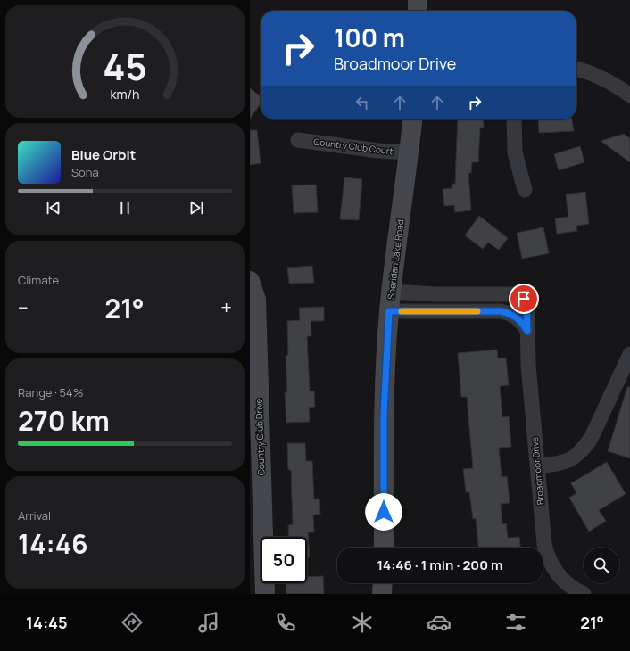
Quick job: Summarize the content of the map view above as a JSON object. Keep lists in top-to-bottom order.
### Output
{
  "streets": {
    "main road": ["Sheridan Lake Road", "Country Club Drive"],
    "street": ["Country Club Court", "Broadmoor Drive"]
  },
  "crossings": [
    ["Country Club Court", "Sheridan Lake Road"],
    ["Sheridan Lake Road", "Broadmoor Drive"]
  ],
  "page": {
    "turn": ["100 m", "Broadmoor Drive"],
    "song": ["Blue Orbit", "Sona"],
    "tile": [
      "Climate",
      ["Range · 54%", "270 km"],
      ["Arrival", "14:46"]
    ],
    "heat": ["−", "21°", "+"],
    "limit": "50",
    "trip": "14:46 · 1 min · 200 m",
    "tabs": ["14:45", "21°"],
    "gauge": ["45", "km/h"]
  }
}
